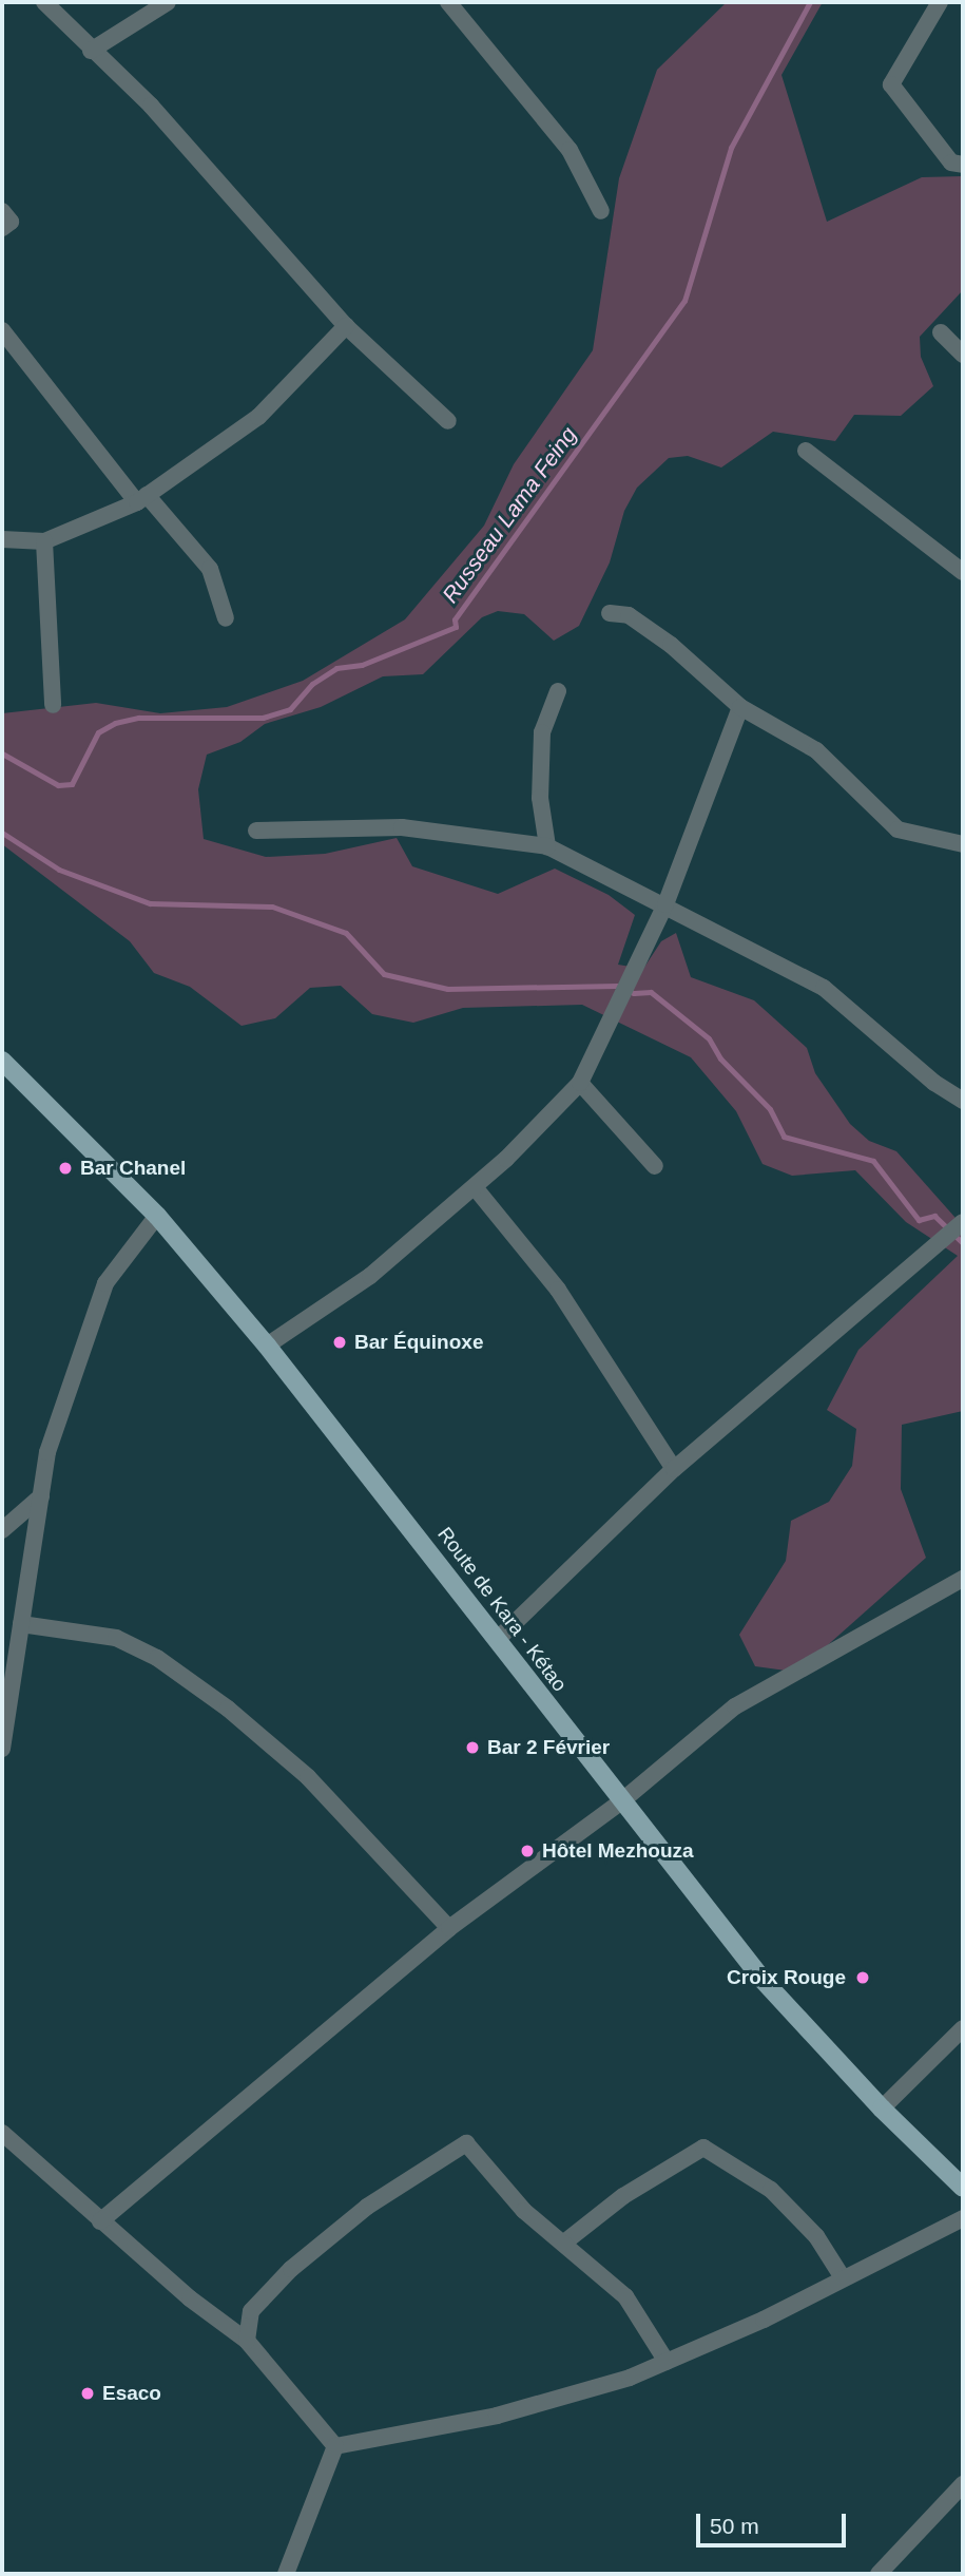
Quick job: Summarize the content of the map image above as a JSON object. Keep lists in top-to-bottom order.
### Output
{
  "streets": {
    "main road": ["Route de Kara - Kétao"]
  },
  "water": ["Russeau Lama Feing"],
  "places": [
    "Bar Chanel",
    "Bar Équinoxe",
    "Bar 2 Février",
    "Hôtel Mezhouza",
    "Croix Rouge",
    "Esaco"
  ],
  "scale_bar": "50 m"
}
